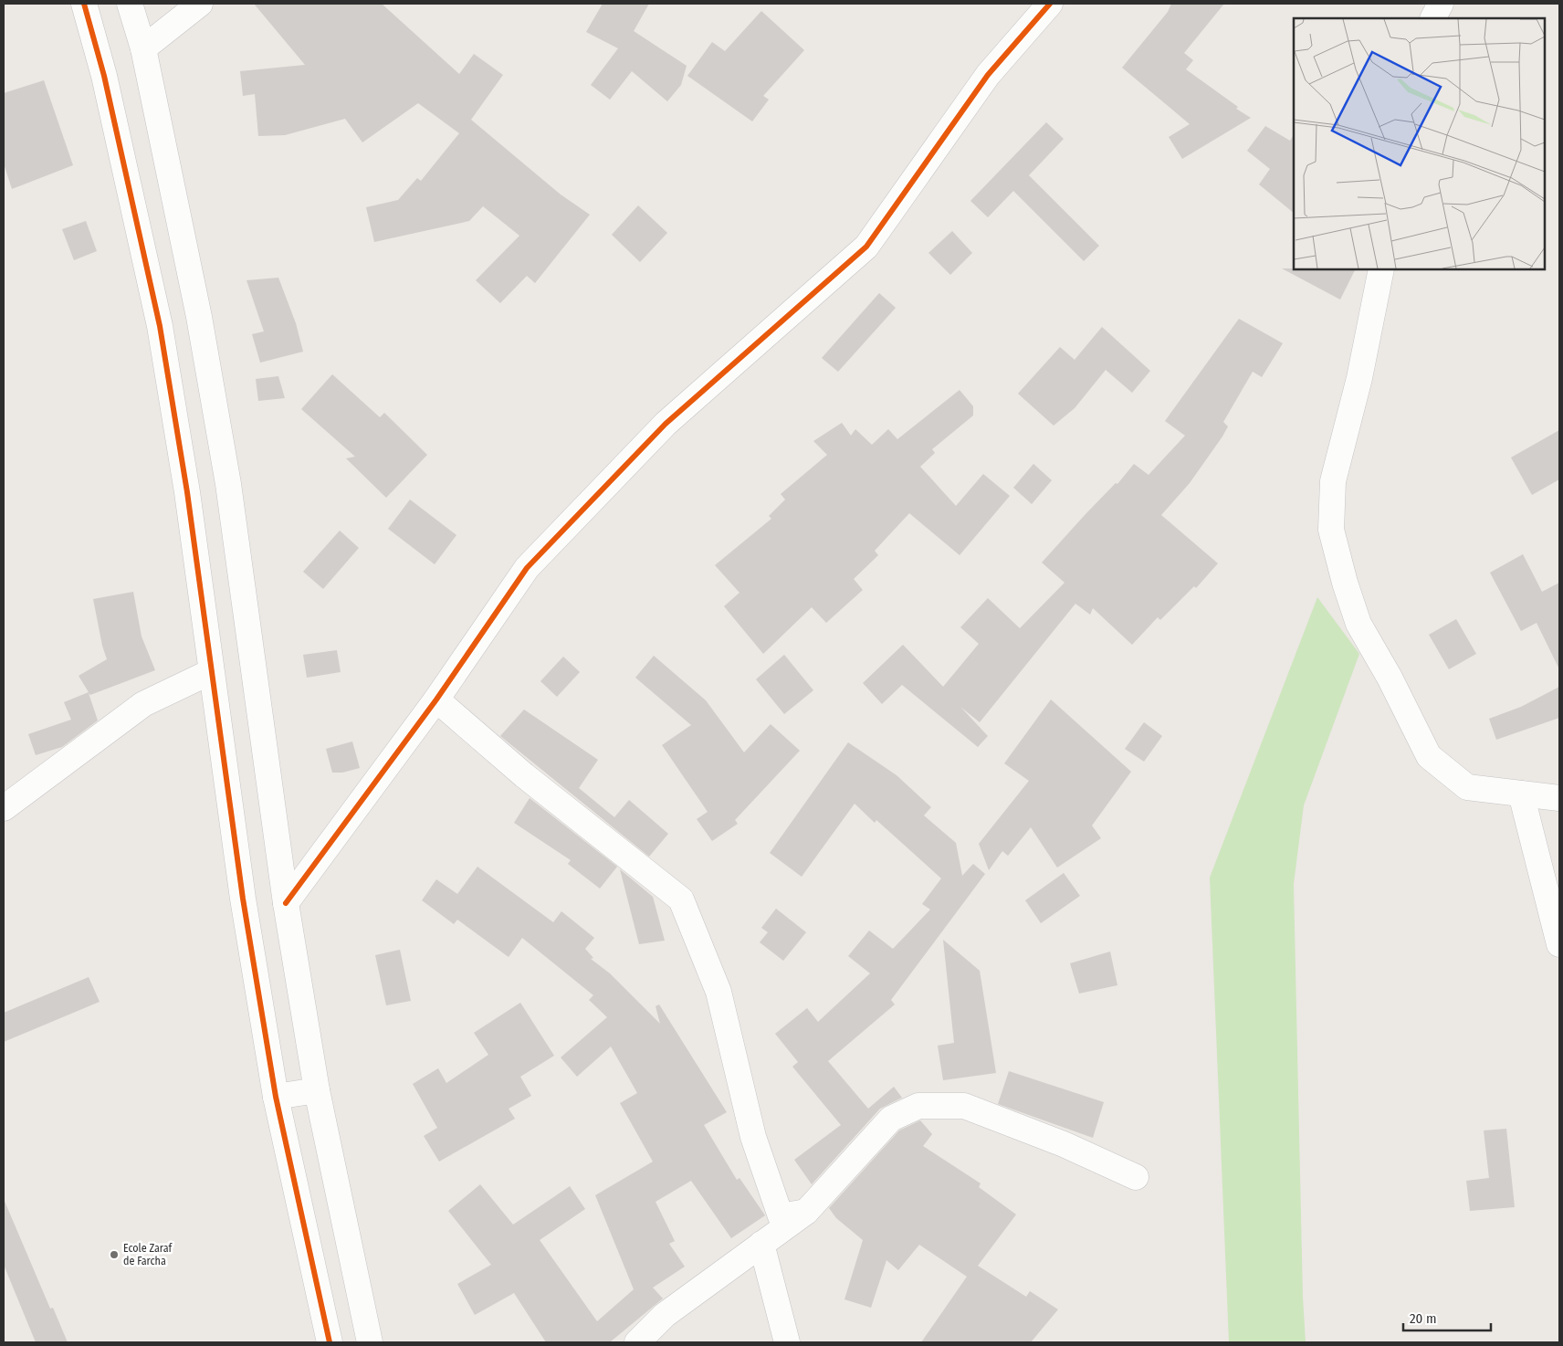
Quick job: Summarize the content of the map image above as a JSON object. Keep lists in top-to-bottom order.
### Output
{
  "places": ["Ecole Zaraf de Farcha"],
  "scale_bar": "20 m"
}
